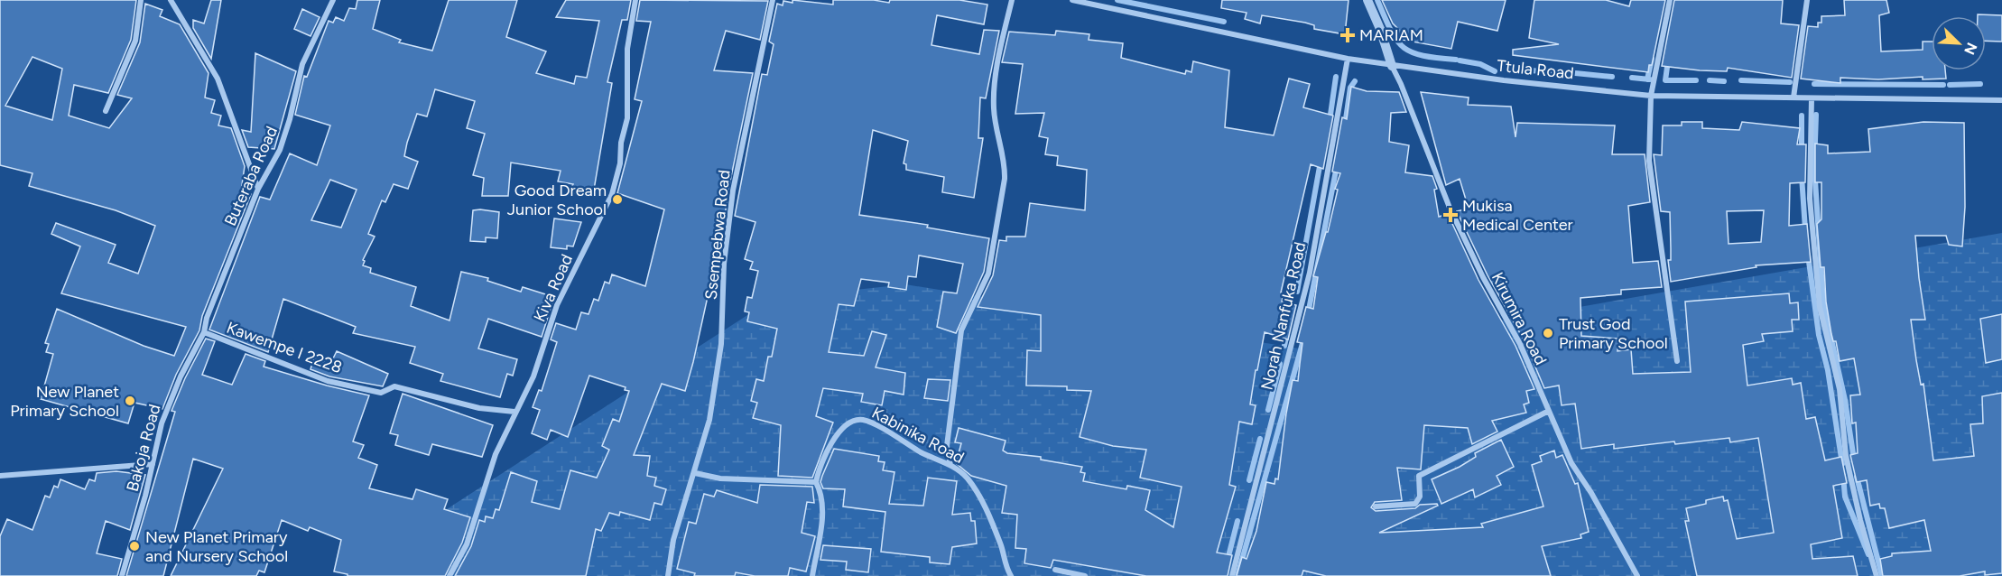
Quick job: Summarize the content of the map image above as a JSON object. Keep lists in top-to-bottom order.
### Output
{
  "streets": {
    "street": [
      "Ttula Road",
      "Buteraba Road",
      "Ssempebwa Road",
      "Kiva Road",
      "Norah Nanfuka Road",
      "Kirumira Road",
      "Kawempe I 2228",
      "Kabinika Road",
      "Bakoja Road"
    ]
  },
  "crossings": [
    ["Ttula Road", "Norah Nanfuka Road"],
    ["Ttula Road", "Kirumira Road"],
    ["Buteraba Road", "Kawempe I 2228"],
    ["Buteraba Road", "Bakoja Road"],
    ["Kiva Road", "Kawempe I 2228"],
    ["Kawempe I 2228", "Bakoja Road"]
  ],
  "places": {
    "health": ["MARIAM", "Mukisa Medical Center"],
    "other": [
      "Good Dream Junior School",
      "Trust God Primary School",
      "New Planet Primary School",
      "New Planet Primary and Nursery School"
    ]
  },
  "north": "bottom right"
}
